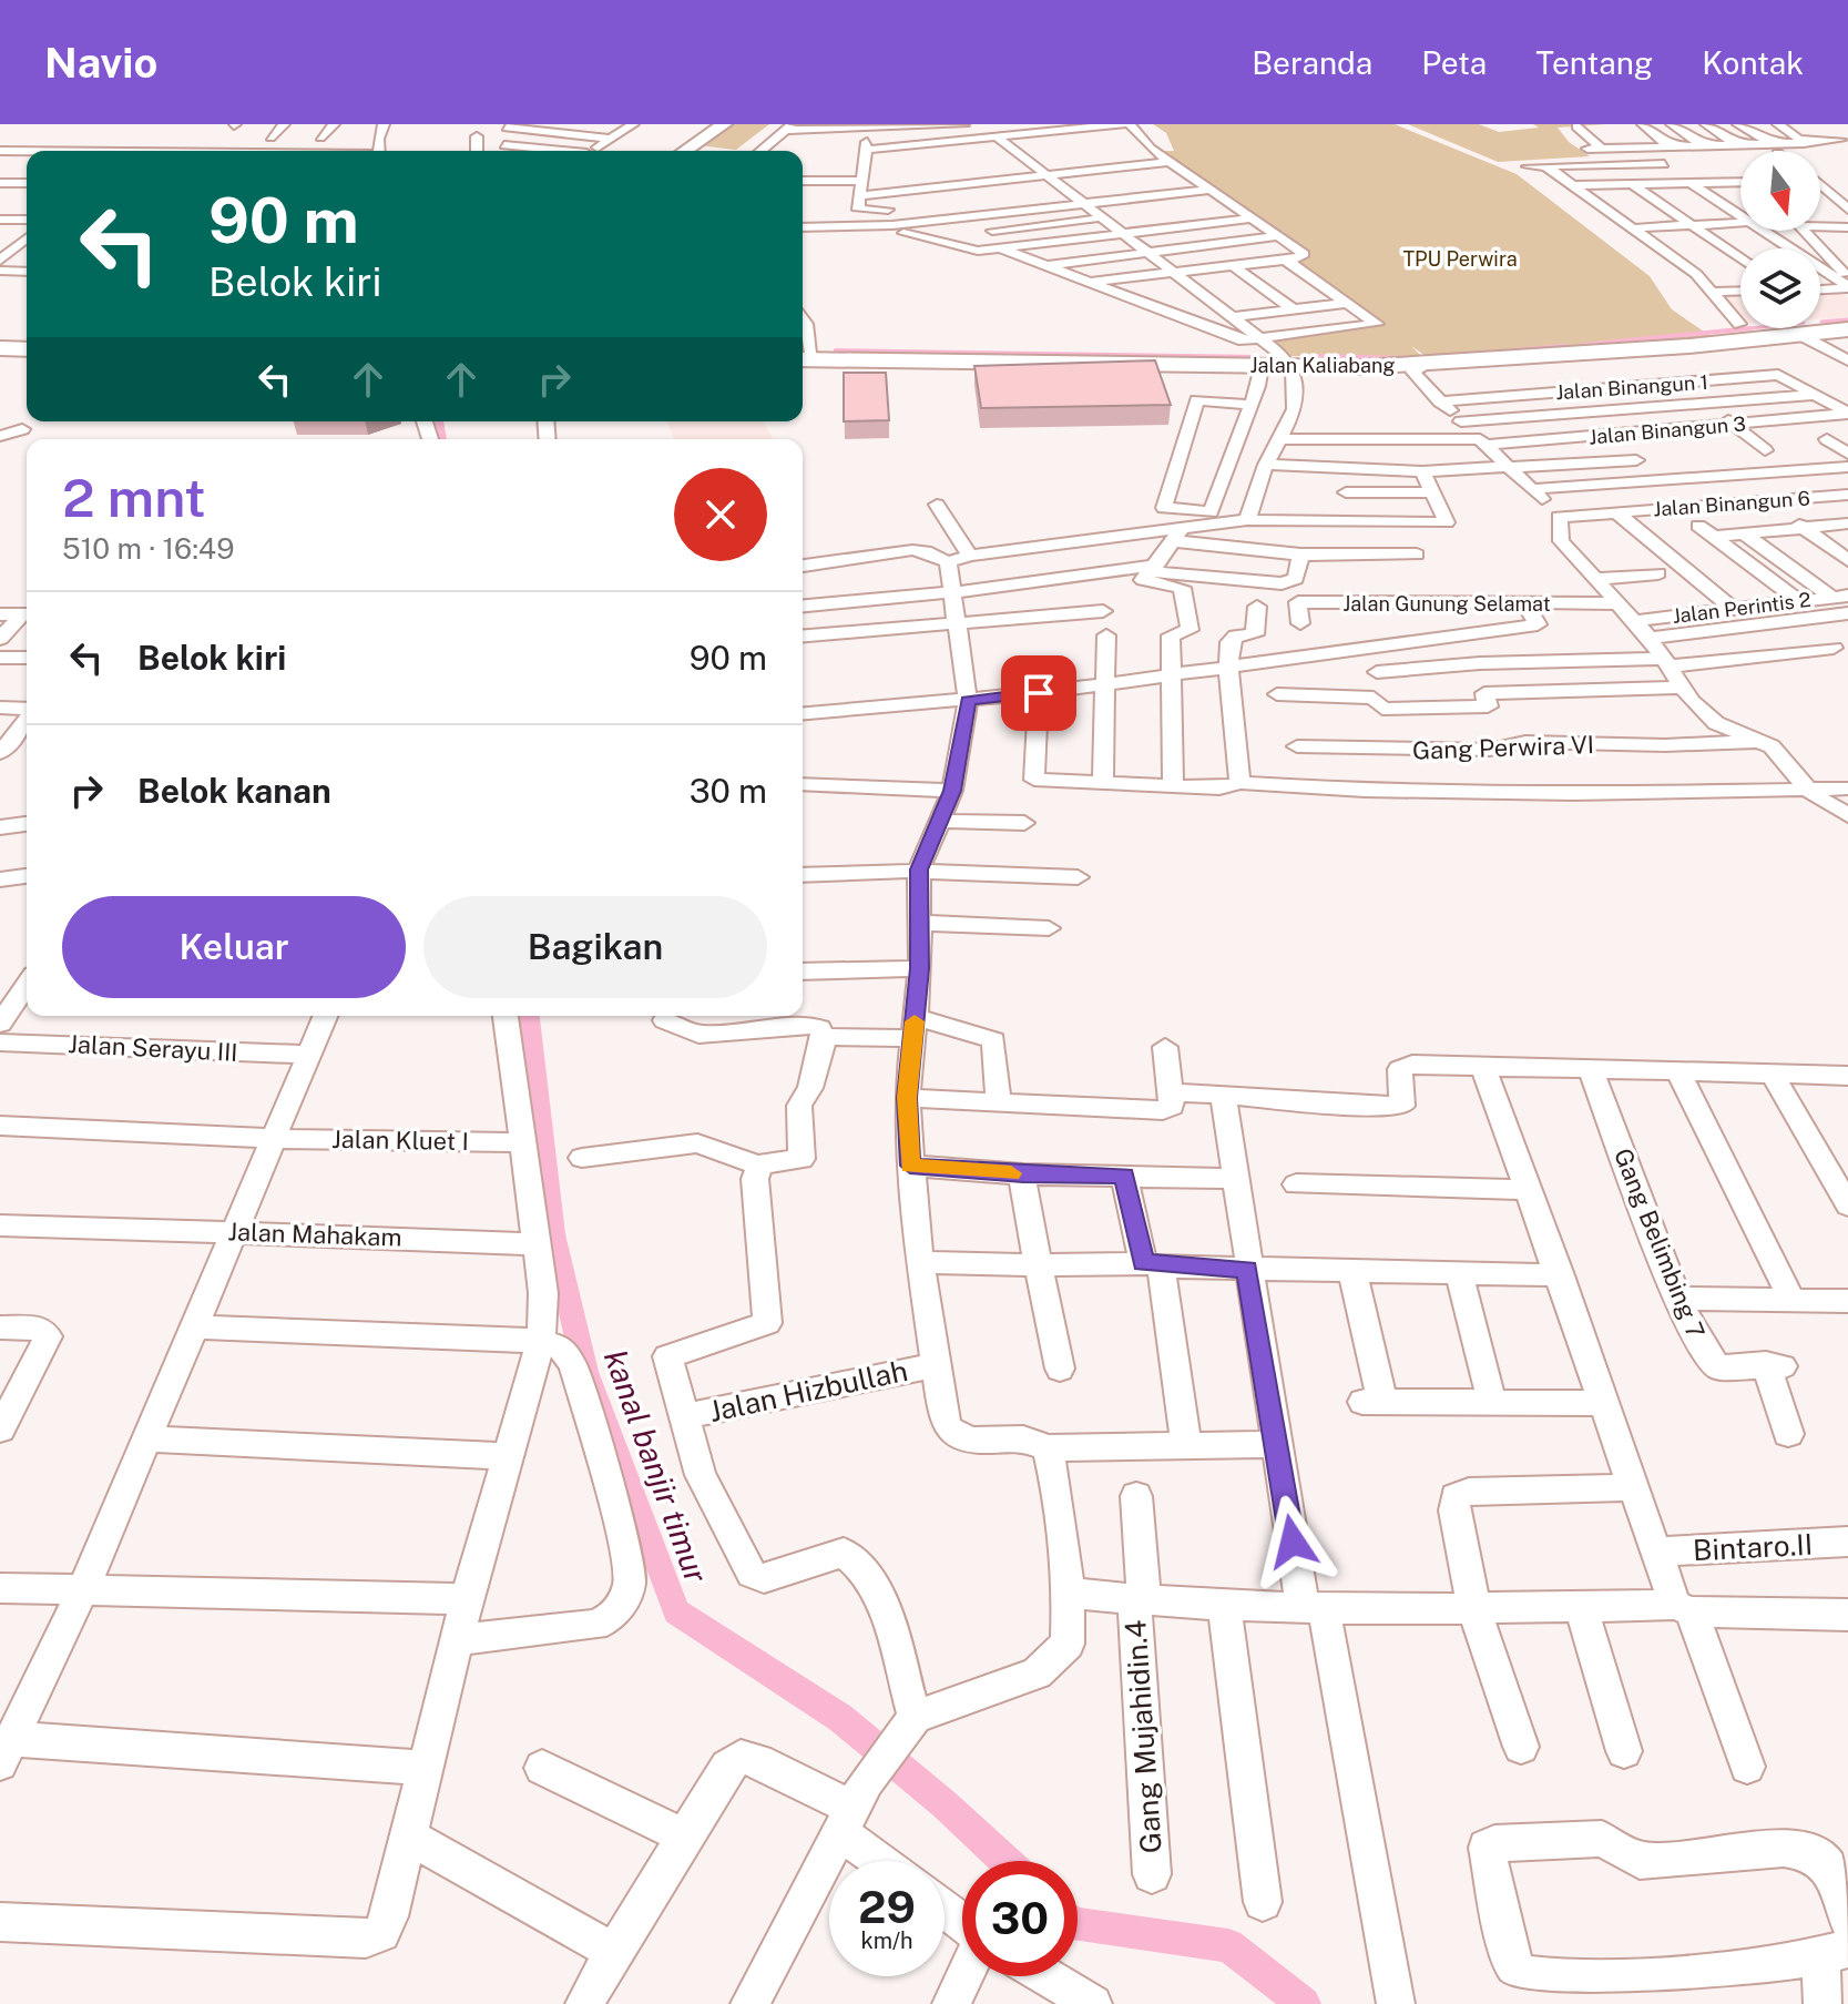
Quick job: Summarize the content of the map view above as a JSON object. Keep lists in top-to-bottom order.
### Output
{
  "streets": {
    "main road": ["Jalan Kaliabang"],
    "street": [
      "Jalan Binangun 1",
      "Jalan Binangun 3",
      "Jalan Binangun 6",
      "Jalan Gunung Selamat",
      "Jalan Perintis 2",
      "Gang Perwira VI",
      "Jalan Serayu III",
      "Jalan Kluet I",
      "Jalan Mahakam",
      "Gang Belimbing 7",
      "Jalan Hizbullah",
      "Bintaro.II",
      "Gang Mujahidin.4"
    ]
  },
  "crossings": [
    ["Jalan Binangun 1", "Jalan Binangun 3"]
  ],
  "water": ["kanal banjir timur"],
  "parks": ["TPU Perwira"],
  "north": "bottom",
  "page": {
    "header": "Navio",
    "nav": [
      "Beranda",
      "Peta",
      "Tentang",
      "Kontak"
    ],
    "turn": ["90 m", "Belok kiri"],
    "heading": ["2 mnt", "510 m · 16:49"],
    "list": [
      {
        "name": "Belok kiri",
        "value": "90 m"
      },
      {
        "name": "Belok kanan",
        "value": "30 m"
      }
    ],
    "buttons": ["Keluar", "Bagikan"],
    "speed": "29 km/h",
    "limit": "30"
  }
}
